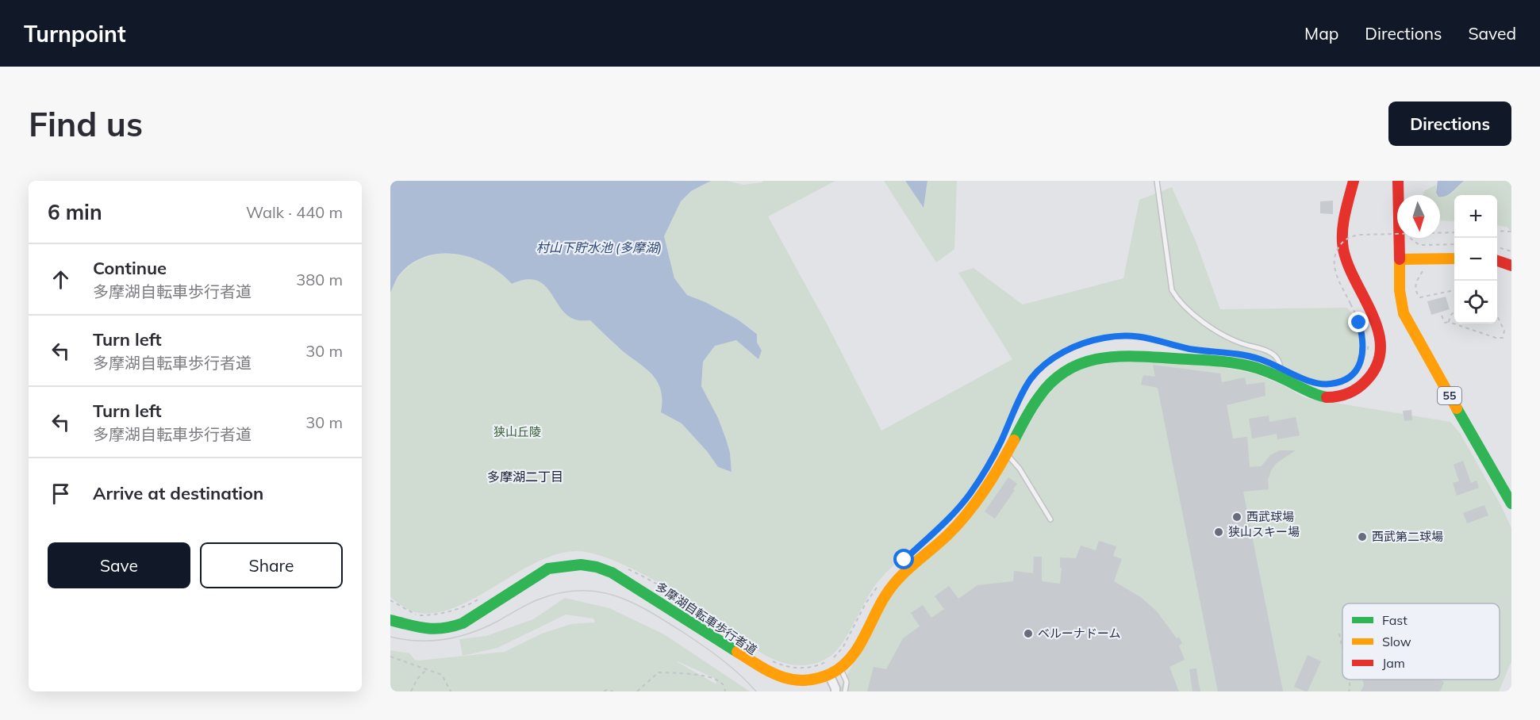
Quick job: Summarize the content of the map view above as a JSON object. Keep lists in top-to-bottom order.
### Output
{
  "streets": {
    "street": ["55"],
    "path": ["多摩湖自転車歩行者道"]
  },
  "districts": ["多摩湖二丁目"],
  "water": ["村山下貯水池 (多摩湖)"],
  "parks": ["狭山丘陵"],
  "places": [
    "西武球場",
    "狭山スキー場",
    "西武第二球場",
    "ベルーナドーム"
  ],
  "legend": ["Fast", "Slow", "Jam"],
  "north": "bottom",
  "page": {
    "header": "Turnpoint",
    "nav": ["Map", "Directions", "Saved"],
    "buttons": [
      "Directions",
      ["Save", "Share"]
    ],
    "title": "Find us",
    "heading": ["6 min", "Walk · 440 m"],
    "map_buttons": ["+", "−"],
    "list": [
      ["Continue", "多摩湖自転車歩行者道", "380 m"],
      ["Turn left", "多摩湖自転車歩行者道", "30 m"],
      ["Turn left", "多摩湖自転車歩行者道", "30 m"],
      "Arrive at destination"
    ]
  }
}
